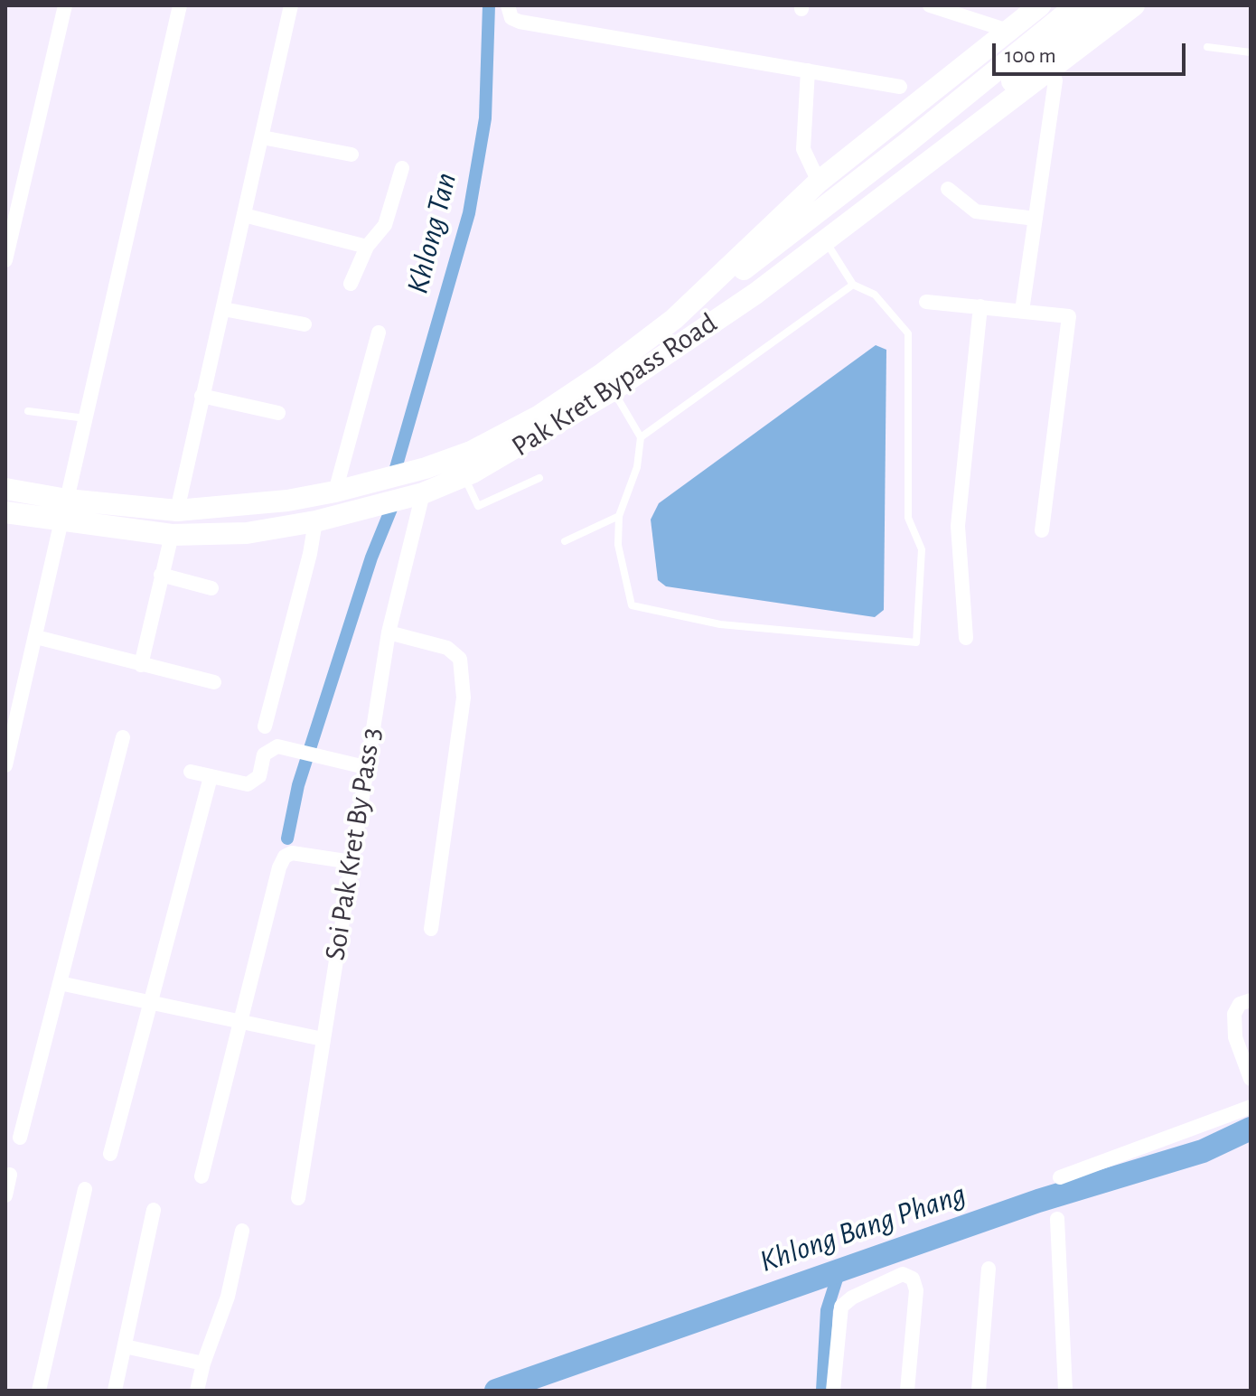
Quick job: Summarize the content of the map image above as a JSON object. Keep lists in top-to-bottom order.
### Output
{
  "streets": {
    "main road": ["Pak Kret Bypass Road"],
    "street": ["Soi Pak Kret By Pass 3"]
  },
  "crossings": [
    ["Pak Kret Bypass Road", "Soi Pak Kret By Pass 3"]
  ],
  "water": ["Khlong Tan", "Khlong Bang Phang"],
  "scale_bar": "100 m"
}
